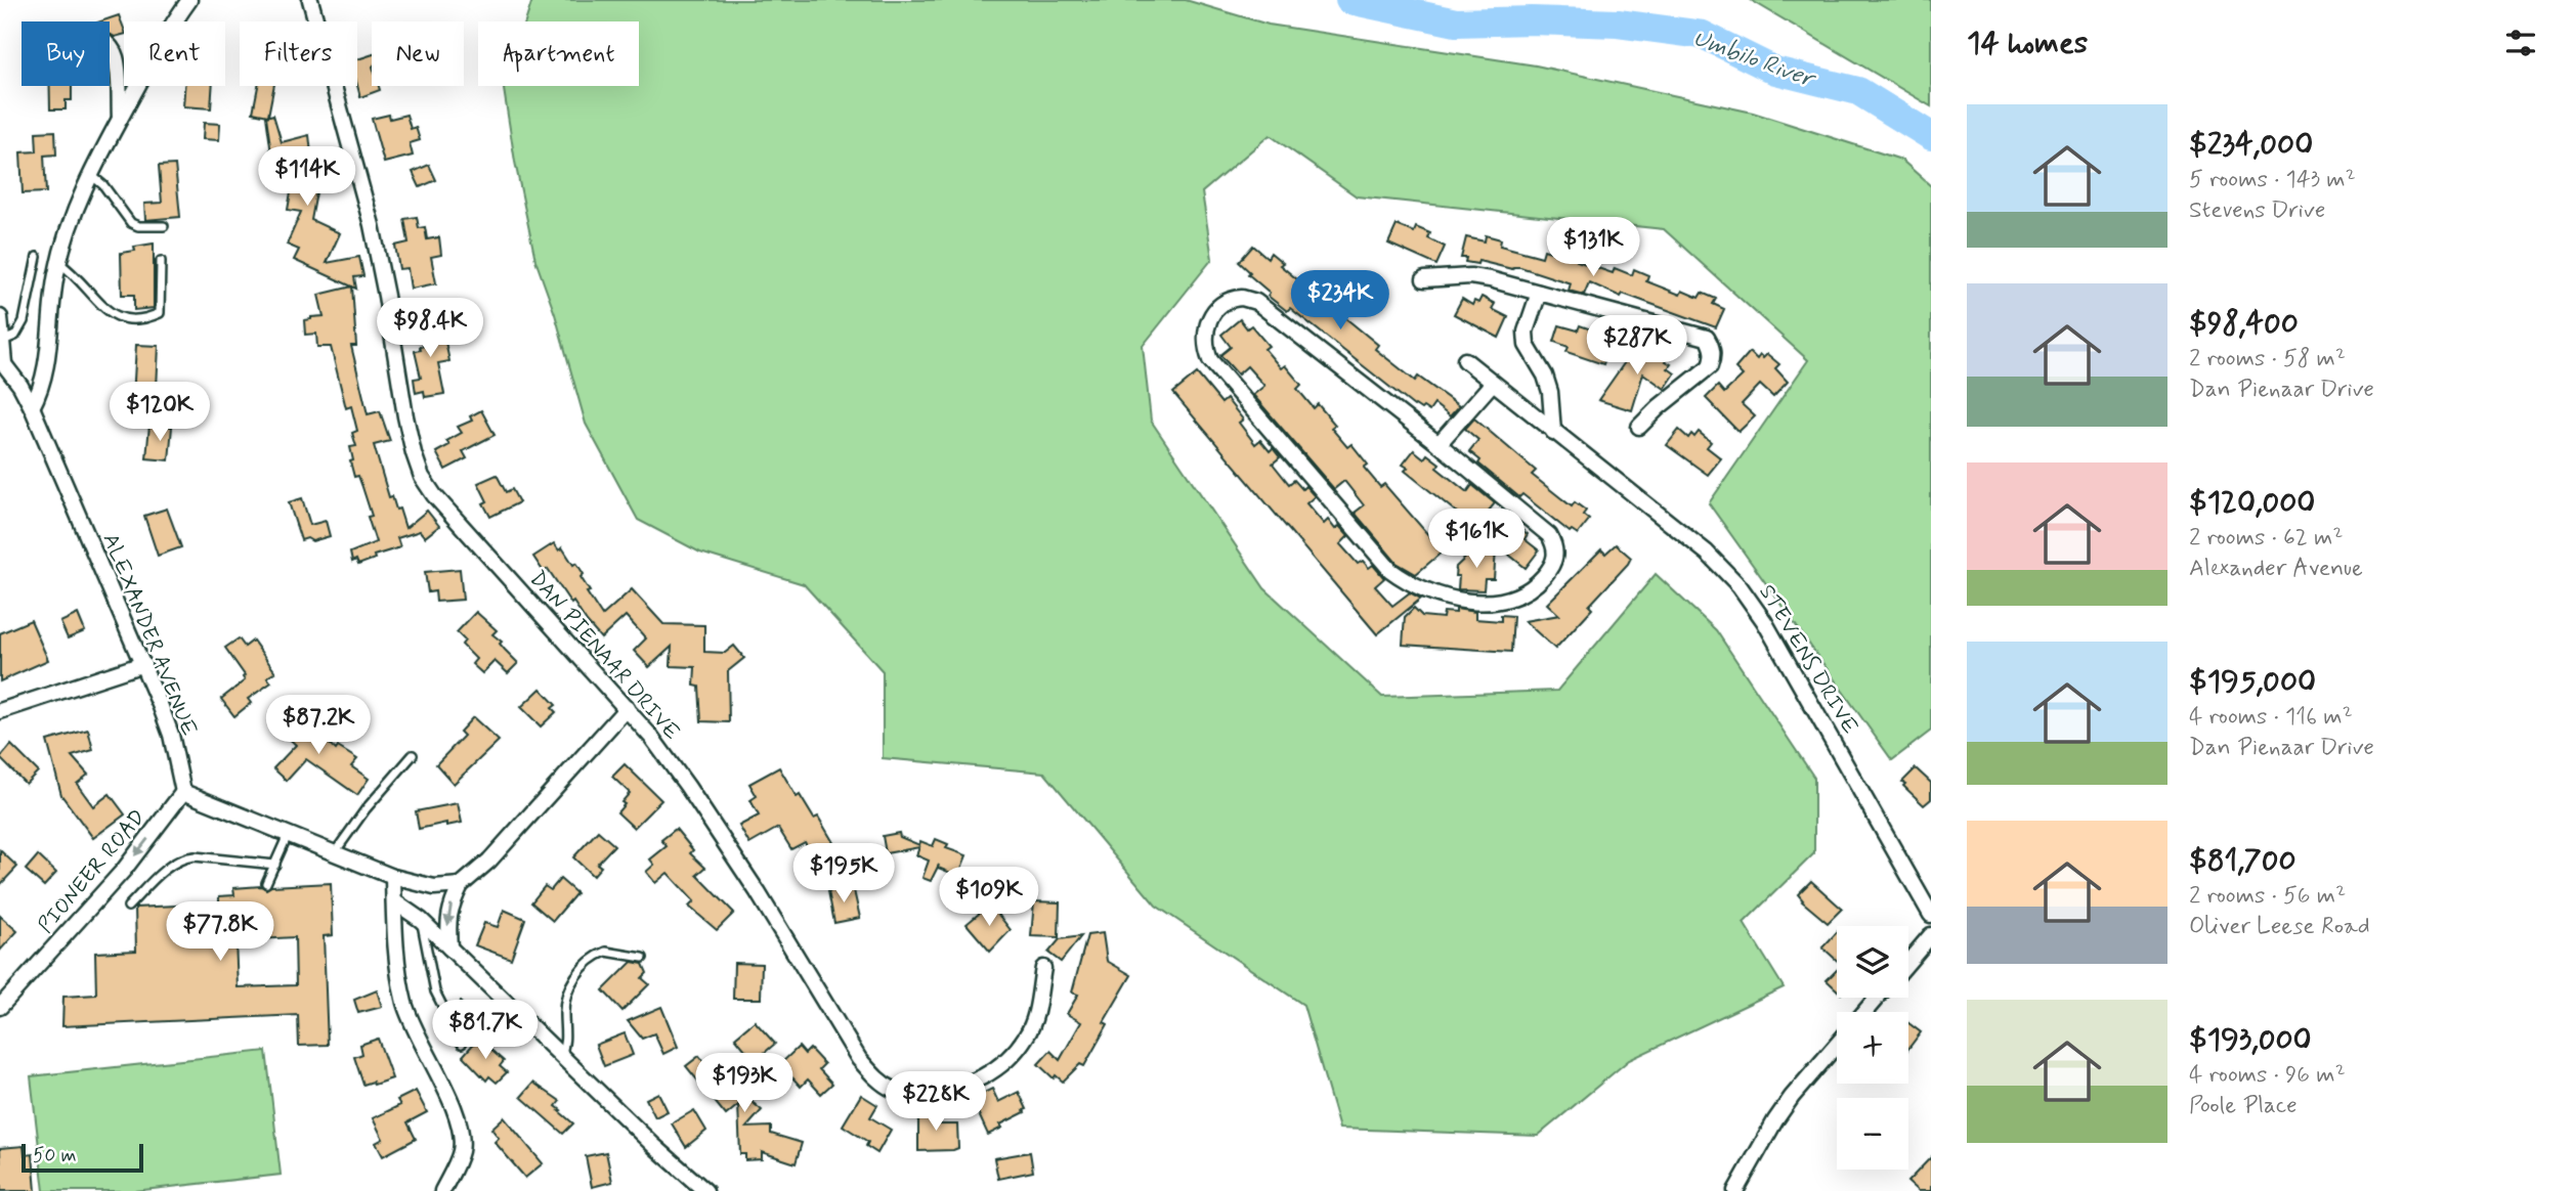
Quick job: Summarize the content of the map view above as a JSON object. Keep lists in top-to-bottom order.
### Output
{
  "streets": {
    "street": [
      "ALEXANDER AVENUE",
      "DAN PIENAAR DRIVE",
      "STEVENS DRIVE",
      "PIONEER ROAD"
    ]
  },
  "crossings": [
    ["ALEXANDER AVENUE", "PIONEER ROAD"]
  ],
  "one_way": ["PIONEER ROAD"],
  "water": ["Umbilo River"],
  "scale_bar": "50 m",
  "page": {
    "heading": "14 homes",
    "chip": [
      "Buy",
      "Rent",
      "Filters",
      "New",
      "Apartment"
    ],
    "list": [
      {
        "name": "$234,000",
        "note": "5 rooms · 143 m² · Stevens Drive"
      },
      {
        "name": "$98,400",
        "note": "2 rooms · 58 m² · Dan Pienaar Drive"
      },
      {
        "name": "$120,000",
        "note": "2 rooms · 62 m² · Alexander Avenue"
      },
      {
        "name": "$195,000",
        "note": "4 rooms · 116 m² · Dan Pienaar Drive"
      },
      {
        "name": "$81,700",
        "note": "2 rooms · 56 m² · Oliver Leese Road"
      },
      {
        "name": "$193,000",
        "note": "4 rooms · 96 m² · Poole Place"
      }
    ],
    "price": [
      "$114K",
      "$131K",
      "$234K",
      "$98.4K",
      "$287K",
      "$120K",
      "$161K",
      "$87.2K",
      "$195K",
      "$109K",
      "$77.8K",
      "$81.7K",
      "$193K",
      "$228K"
    ],
    "map_buttons": ["+", "−"],
    "scale": "50 m"
  }
}
